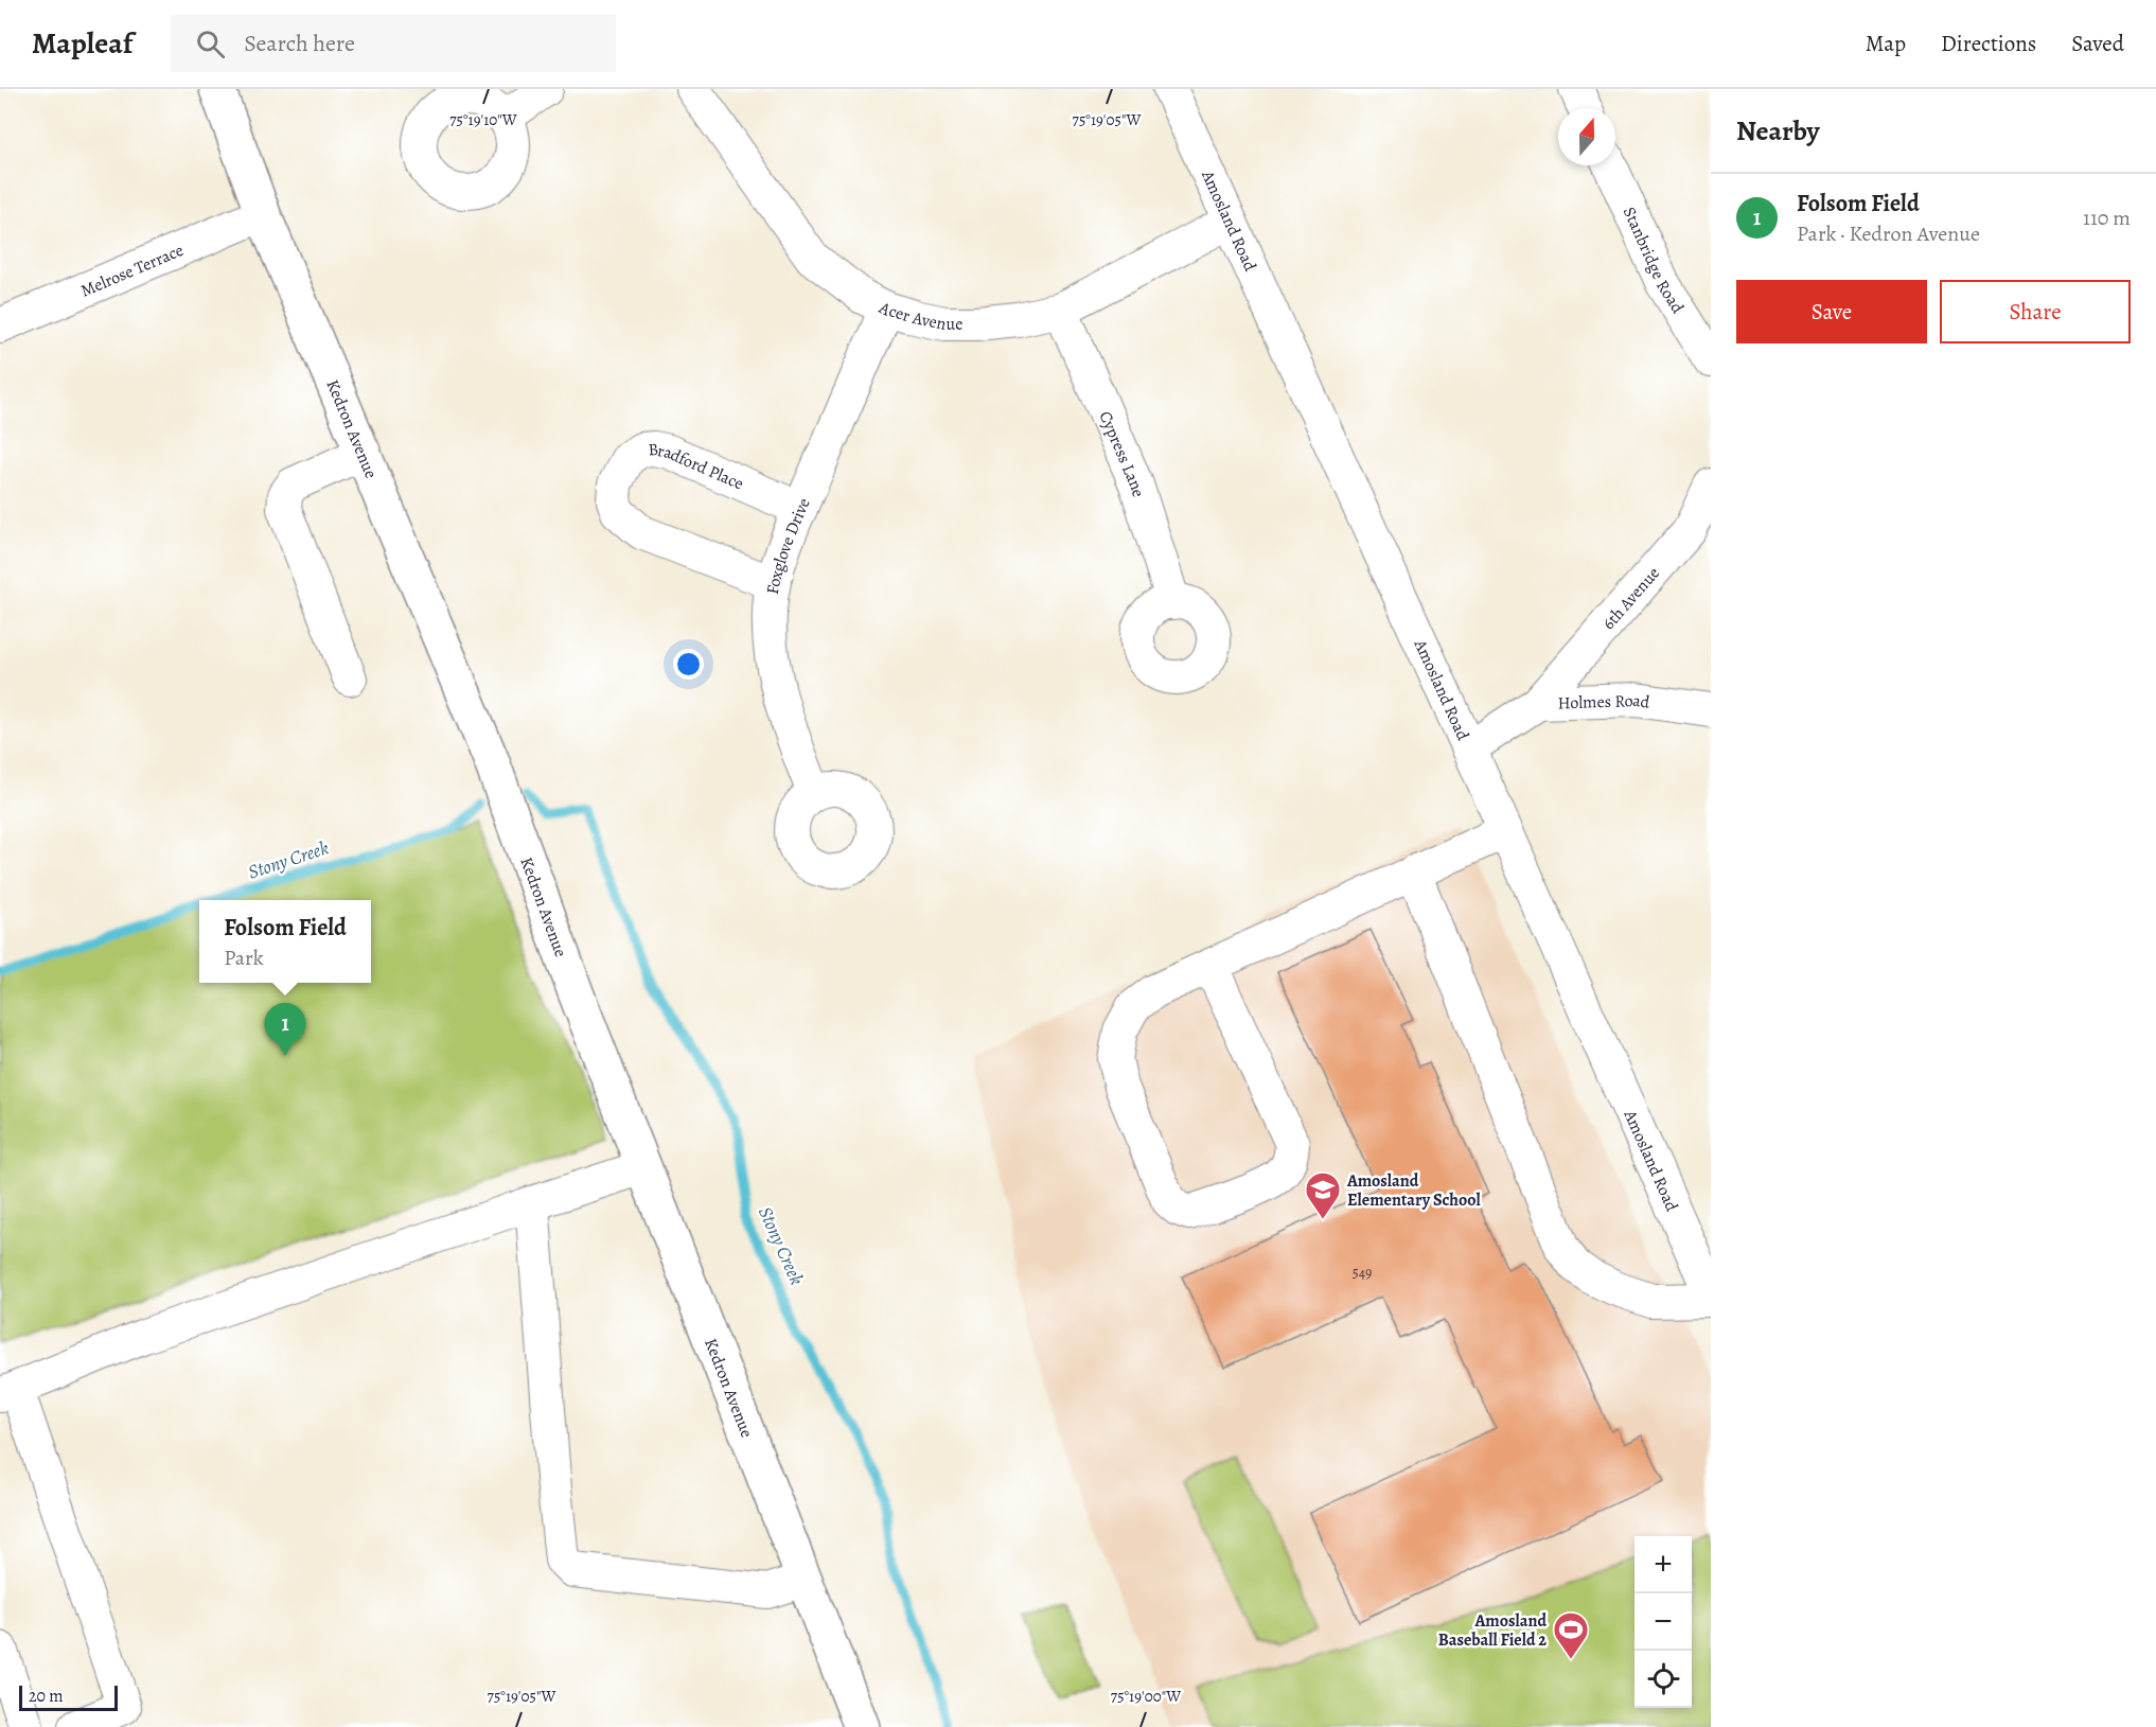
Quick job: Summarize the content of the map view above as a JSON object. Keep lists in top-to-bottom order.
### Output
{
  "streets": {
    "main road": ["Kedron Avenue"],
    "street": [
      "Amosland Road",
      "Stanbridge Road",
      "Melrose Terrace",
      "Acer Avenue",
      "Cypress Lane",
      "Bradford Place",
      "Foxglove Drive",
      "6th Avenue",
      "Holmes Road"
    ]
  },
  "crossings": [
    ["Amosland Road", "Acer Avenue"],
    ["Amosland Road", "Holmes Road"],
    ["Melrose Terrace", "Kedron Avenue"],
    ["Acer Avenue", "Cypress Lane"],
    ["Acer Avenue", "Foxglove Drive"],
    ["Bradford Place", "Foxglove Drive"],
    ["6th Avenue", "Holmes Road"]
  ],
  "water": ["Stony Creek"],
  "places": {
    "school or university": ["Amosland Elementary School"],
    "sports": ["Amosland Baseball Field 2"]
  },
  "house_numbers": ["549"],
  "scale_bar": "20 m",
  "north": "top",
  "page": {
    "header": "Mapleaf",
    "search": "Search here",
    "nav": ["Map", "Directions", "Saved"],
    "heading": "Nearby",
    "list": [
      {
        "mark": "1",
        "name": "Folsom Field",
        "note": "Park · Kedron Avenue",
        "value": "110 m"
      }
    ],
    "buttons": ["Save", "Share"],
    "popup": ["Folsom Field", "Park"],
    "pins": "1",
    "map_buttons": ["+", "−"],
    "scale": "20 m"
  },
  "coordinates": ["75°19'10\"W", "75°19'05\"W", "75°19'00\"W"]
}
